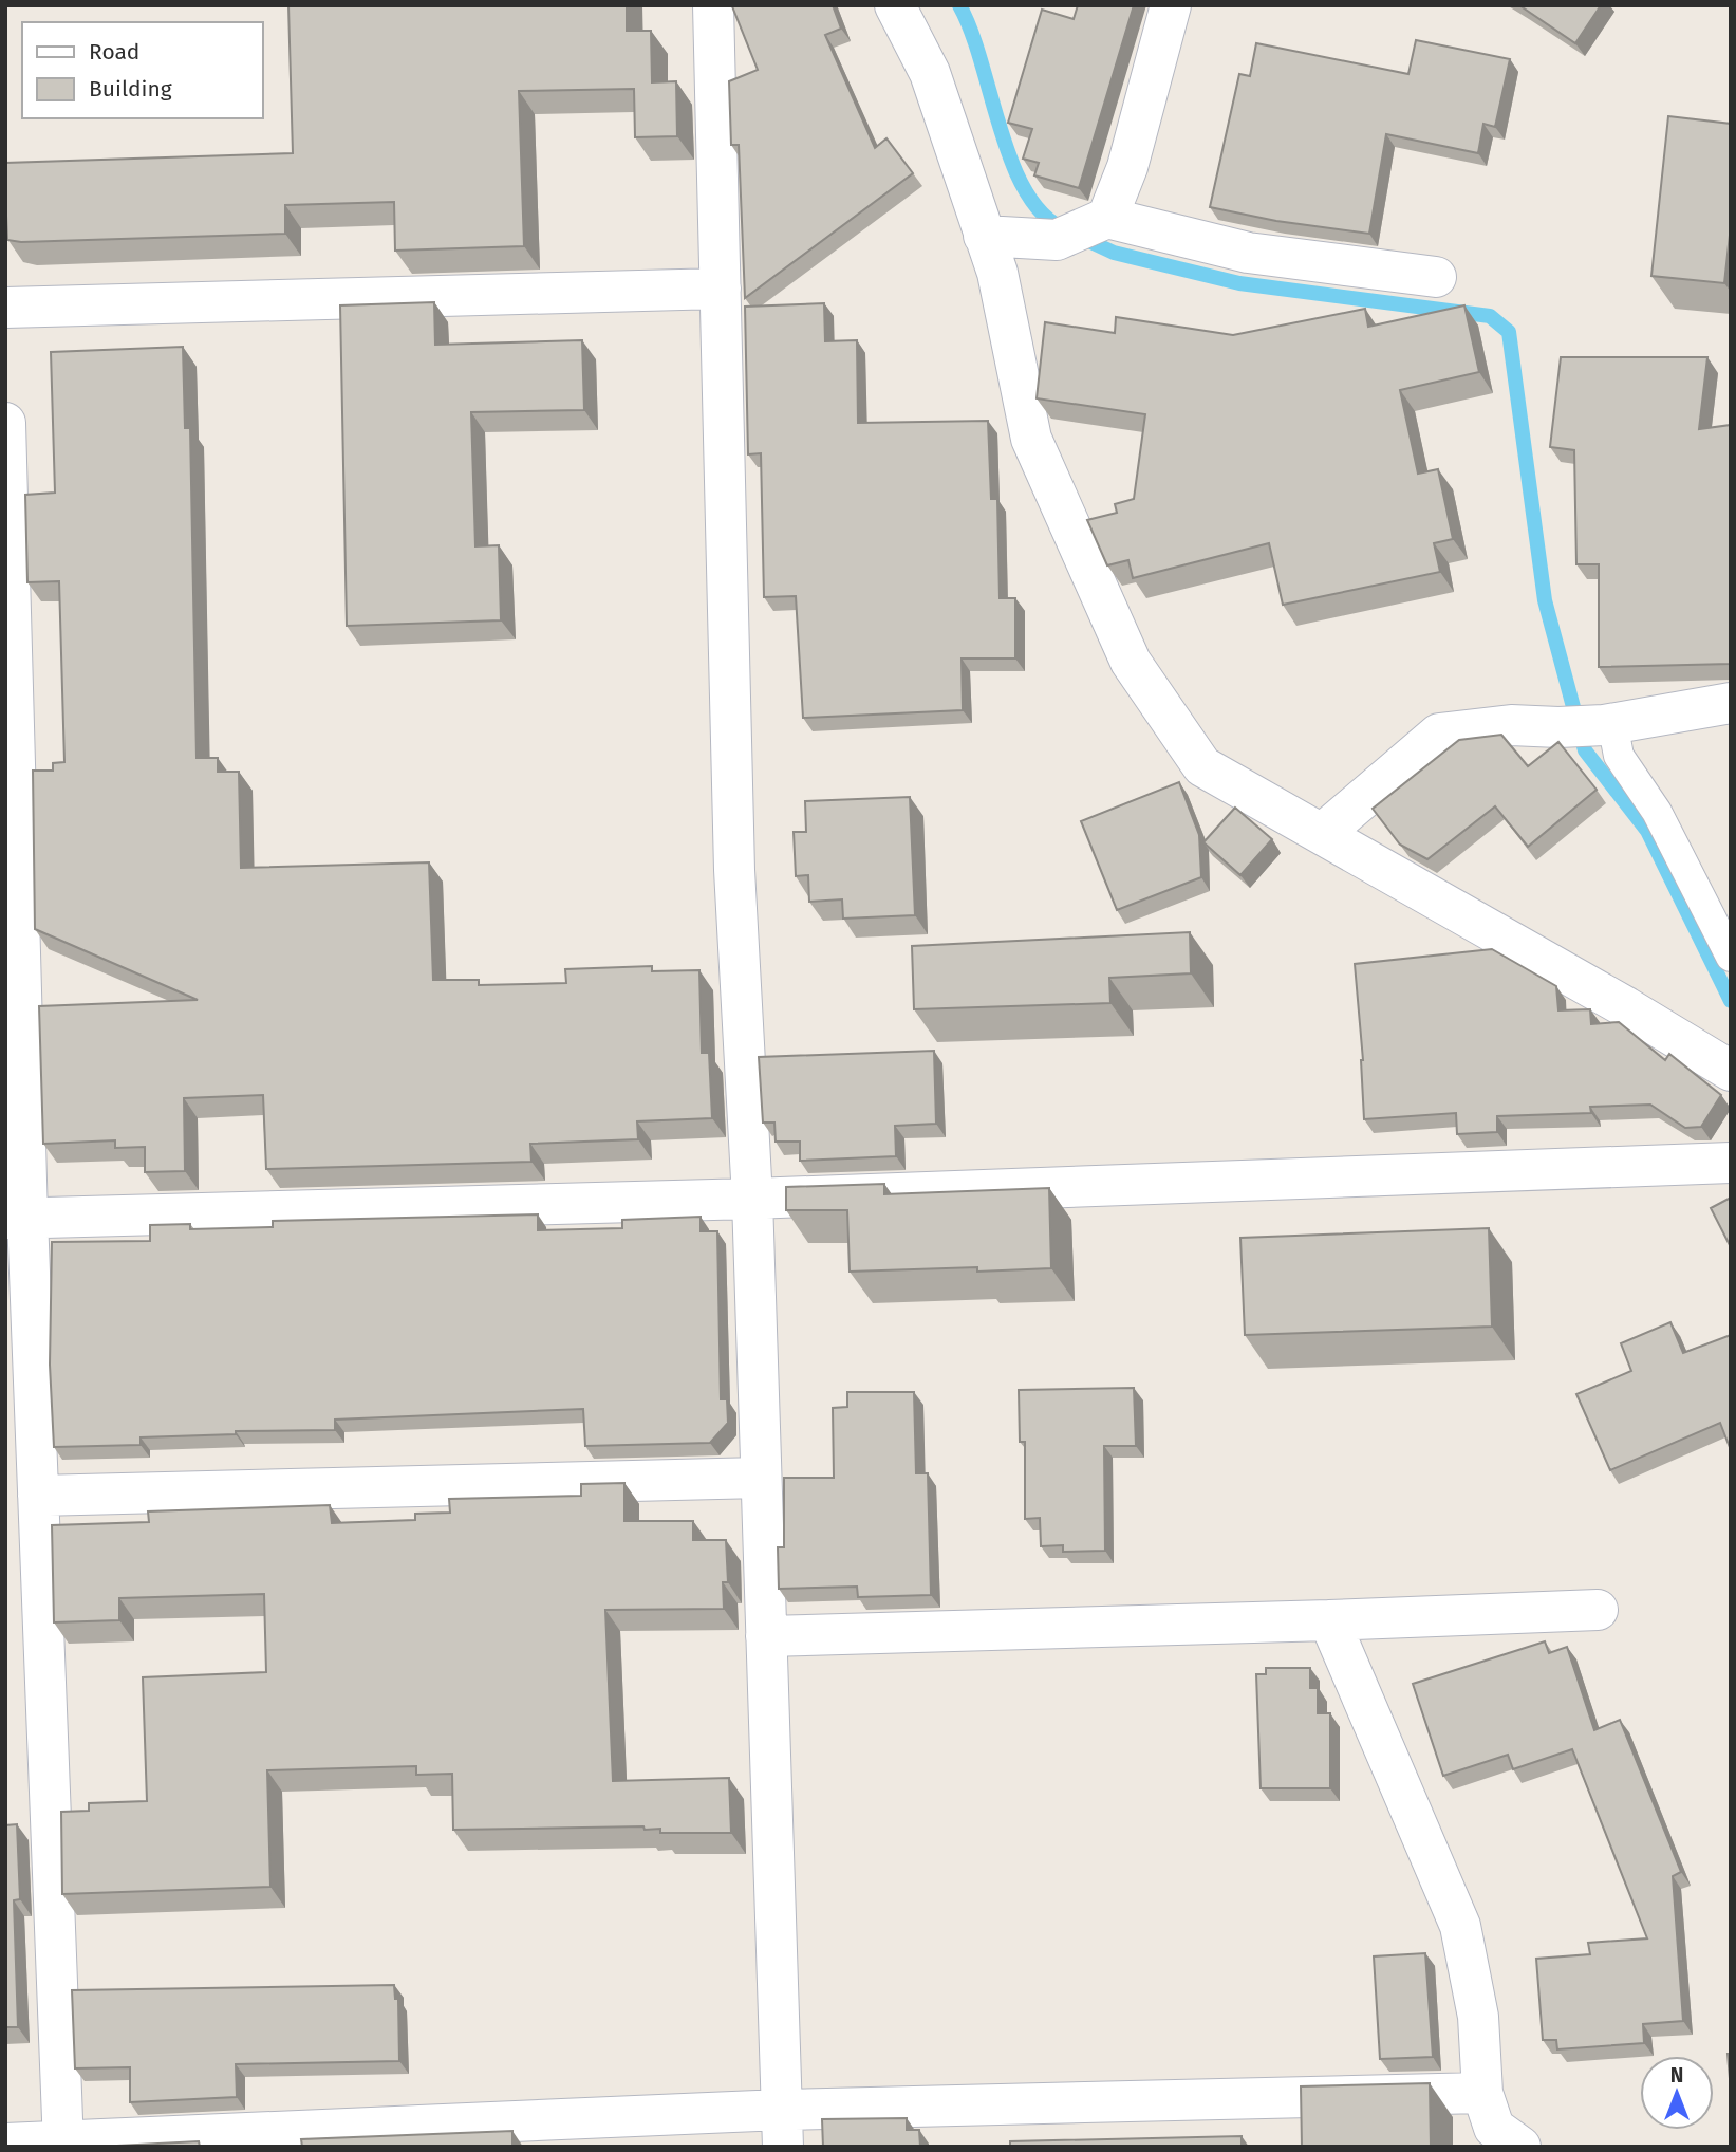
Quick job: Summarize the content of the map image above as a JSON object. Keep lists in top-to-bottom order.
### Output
{
  "legend": ["Road", "Building"],
  "north": "top"
}
